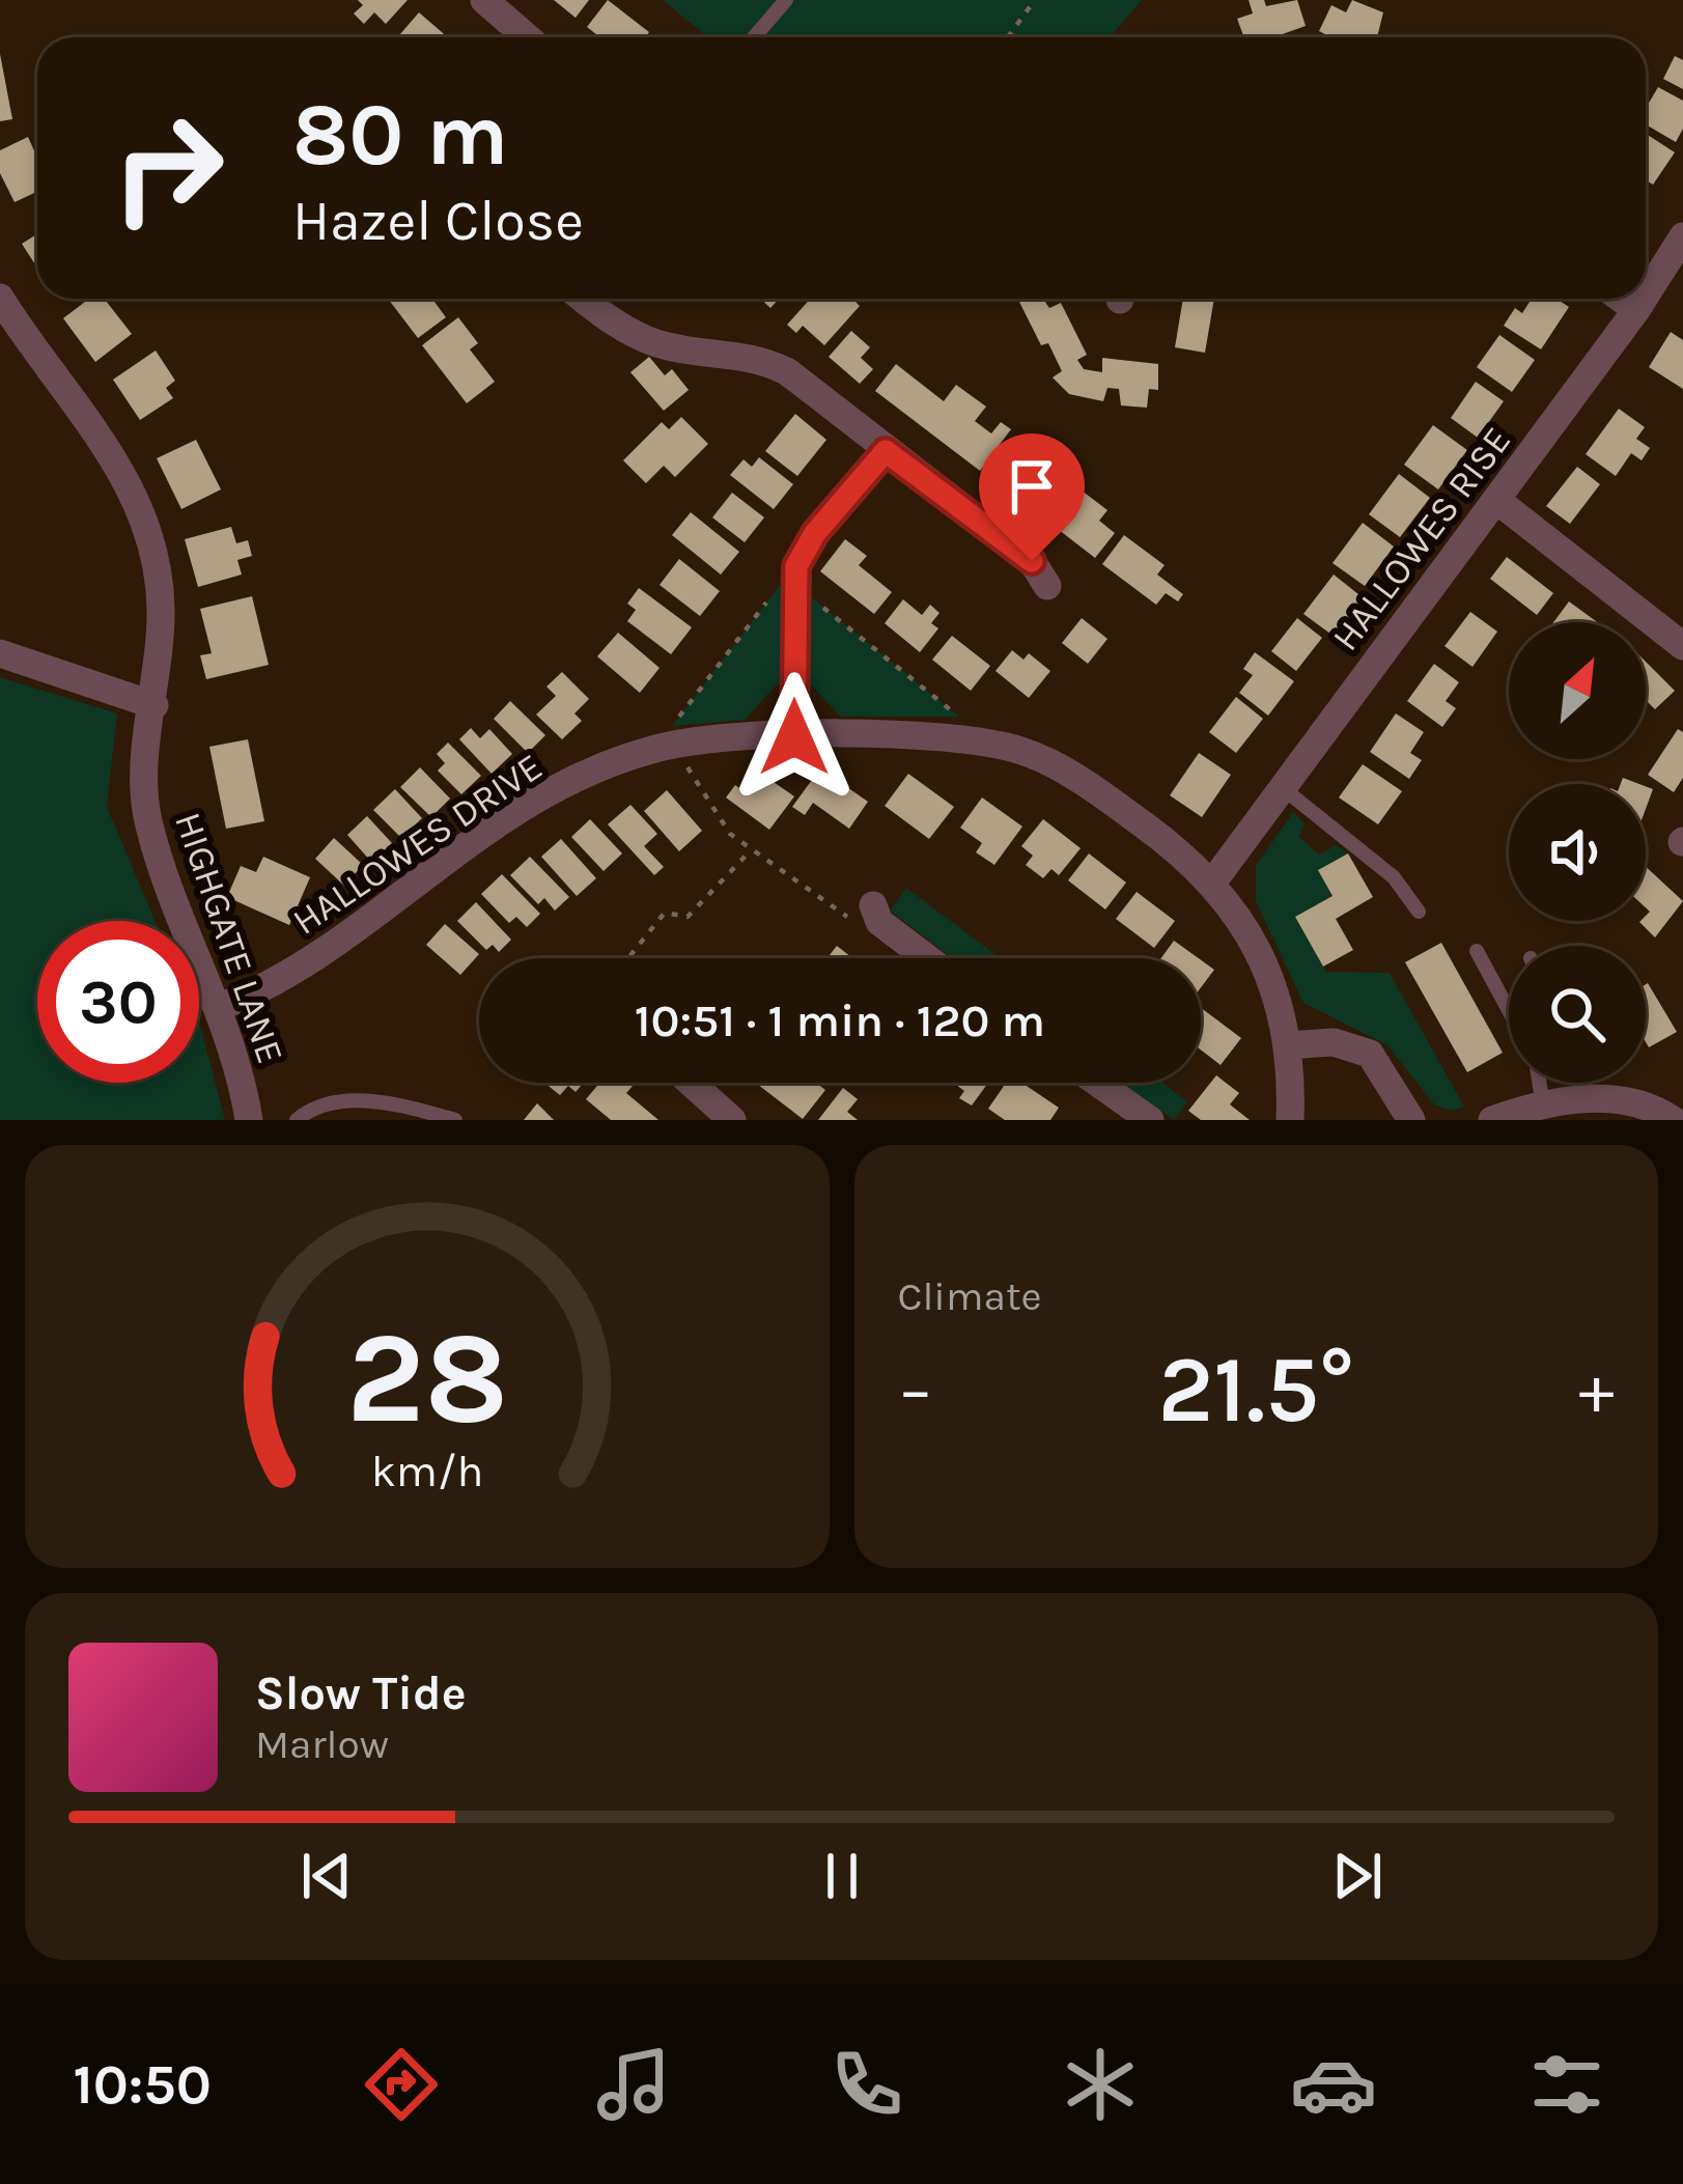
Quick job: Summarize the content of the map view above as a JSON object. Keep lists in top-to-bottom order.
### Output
{
  "streets": {
    "street": ["HALLOWES RISE", "HALLOWES DRIVE", "HIGHGATE LANE"]
  },
  "crossings": [
    ["HALLOWES RISE", "HALLOWES DRIVE"],
    ["HALLOWES DRIVE", "HIGHGATE LANE"]
  ],
  "north": "top right",
  "page": {
    "turn": ["80 m", "Hazel Close"],
    "limit": "30",
    "trip": "10:51 · 1 min · 120 m",
    "tile": "Climate",
    "heat": ["−", "21.5°", "+"],
    "song": ["Slow Tide", "Marlow"],
    "tabs": "10:50",
    "gauge": ["28", "km/h"]
  }
}
